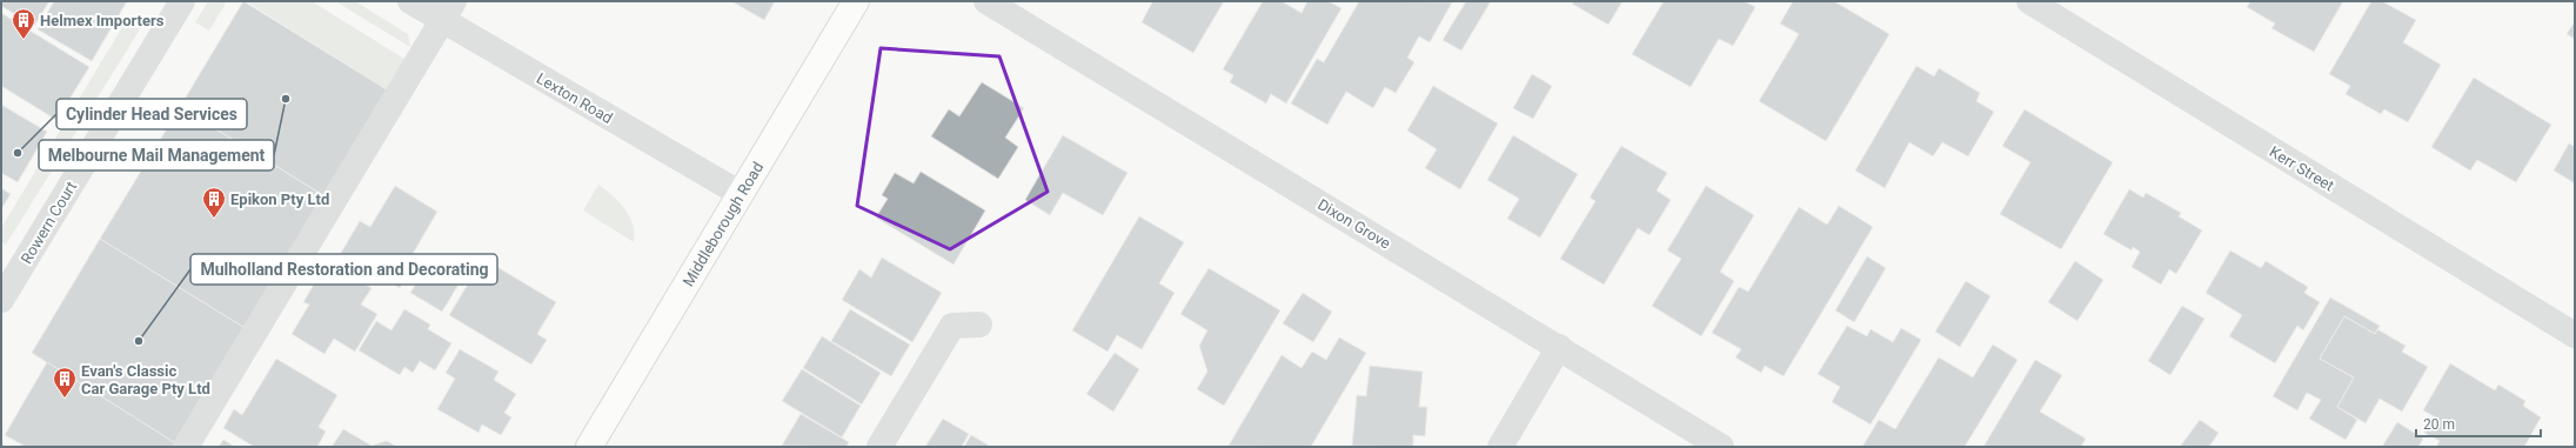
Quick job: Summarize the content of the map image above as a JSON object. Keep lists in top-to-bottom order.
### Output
{
  "streets": {
    "main road": ["Middleborough Road"],
    "street": [
      "Lexton Road",
      "Kerr Street",
      "Rowern Court",
      "Dixon Grove"
    ]
  },
  "crossings": [
    ["Lexton Road", "Middleborough Road"]
  ],
  "places": {
    "building": ["Helmex Importers", "Epikon Pty Ltd", "Evan's Classic Car Garage Pty Ltd"],
    "other": ["Melbourne Mail Management", "Cylinder Head Services", "Mulholland Restoration and Decorating"]
  },
  "scale_bar": "20 m"
}
